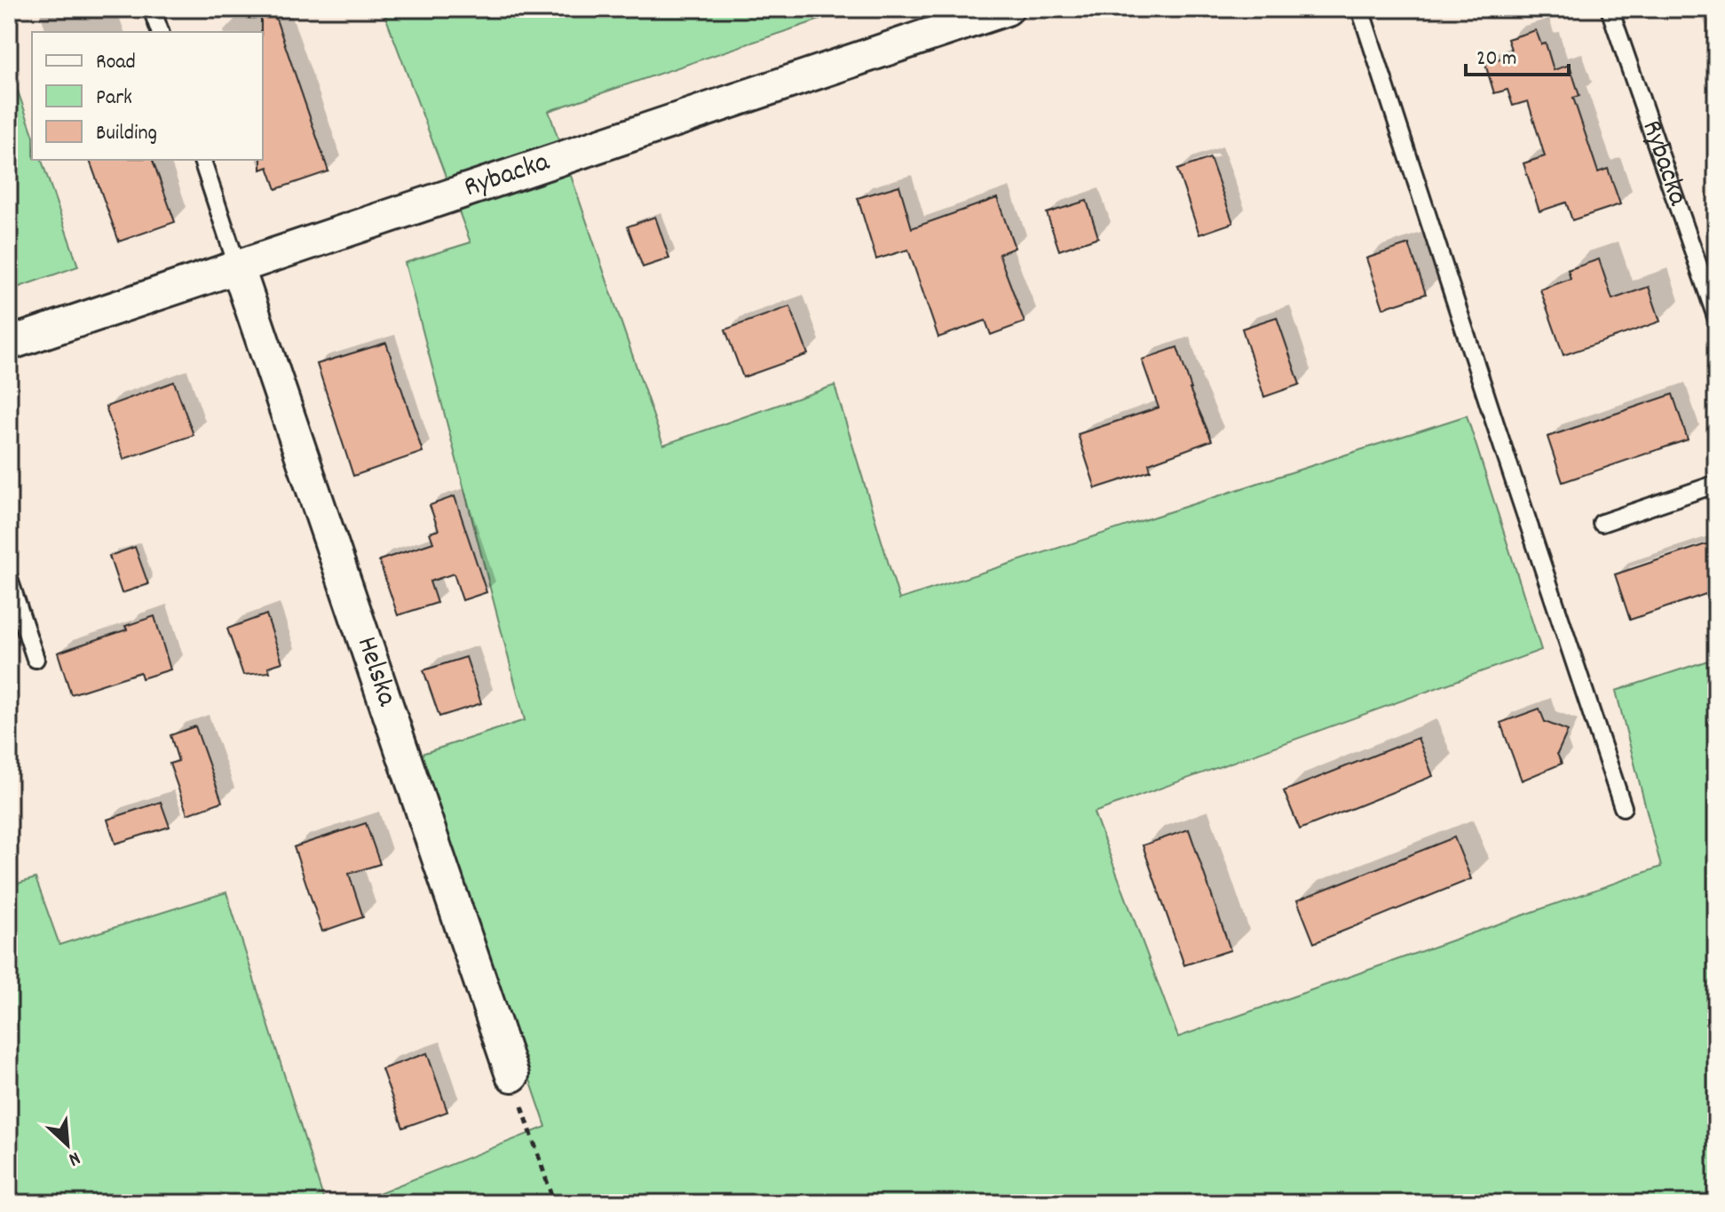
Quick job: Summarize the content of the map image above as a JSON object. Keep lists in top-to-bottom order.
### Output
{
  "streets": {
    "street": ["Rybacka", "Helska"]
  },
  "crossings": [
    ["Rybacka", "Helska"]
  ],
  "legend": ["Road", "Park", "Building"],
  "scale_bar": "20 m",
  "north": "bottom right"
}
